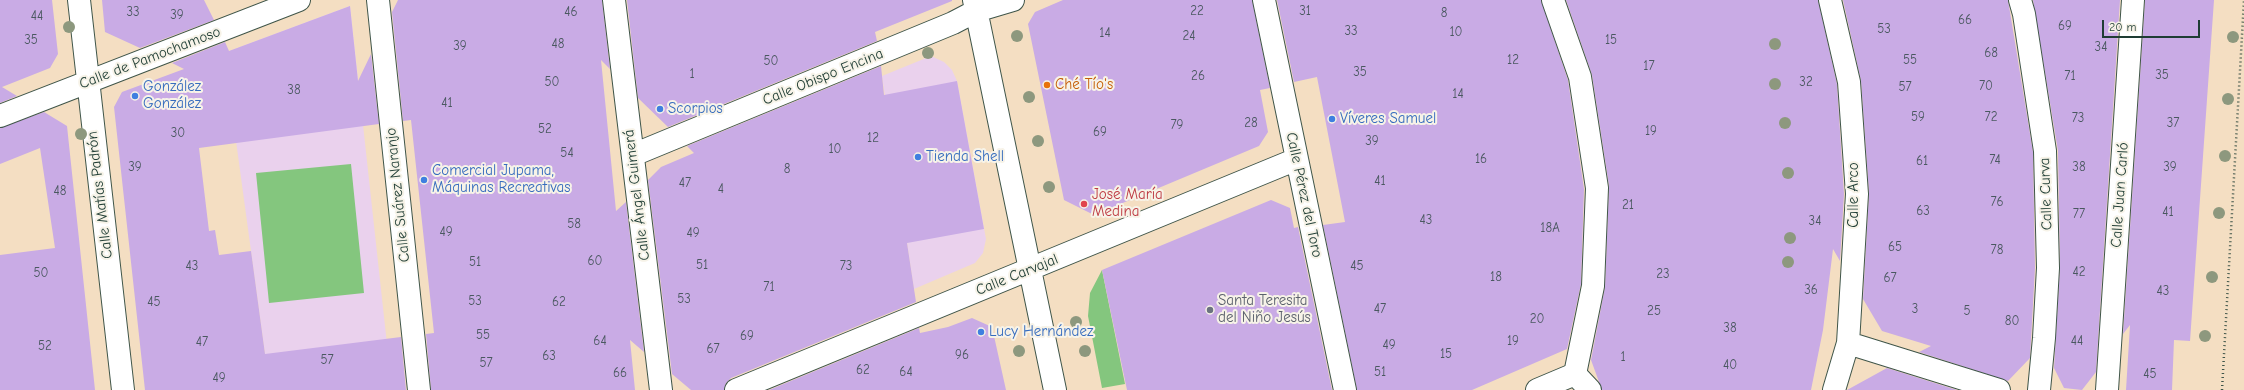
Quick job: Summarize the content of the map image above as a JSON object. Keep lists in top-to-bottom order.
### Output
{
  "streets": {
    "street": [
      "Calle de Pamochamoso",
      "Calle Obispo Encina",
      "Calle Curva",
      "Calle Matías Padrón",
      "Calle Suárez Naranjo",
      "Calle Ángel Guimerá",
      "Calle Pérez del Toro",
      "Calle Arco",
      "Calle Juan Carló",
      "Calle Carvajal"
    ]
  },
  "crossings": [
    ["Calle de Pamochamoso", "Calle Matías Padrón"],
    ["Calle Obispo Encina", "Calle Ángel Guimerá"],
    ["Calle Pérez del Toro", "Calle Carvajal"]
  ],
  "places": [
    "Ché Tío's",
    "González González",
    "Scorpios",
    "Víveres Samuel",
    "Tienda Shell",
    "Comercial Jupama, Máquinas Recreativas",
    "José María Medina",
    "Santa Teresita del Niño Jesús",
    "Lucy Hernández"
  ],
  "house_numbers": [
    "22",
    "31",
    "33",
    "46",
    "8",
    "39",
    "44",
    "66",
    "69",
    "53",
    "33",
    "10",
    "14",
    "24",
    "35",
    "15",
    "48",
    "39",
    "34",
    "68",
    "12",
    "55",
    "50",
    "17",
    "35",
    "1",
    "35",
    "26",
    "71",
    "50",
    "32",
    "70",
    "57",
    "38",
    "14",
    "41",
    "59",
    "72",
    "73",
    "28",
    "37",
    "79",
    "52",
    "19",
    "69",
    "30",
    "12",
    "39",
    "10",
    "54",
    "16",
    "74",
    "61",
    "39",
    "38",
    "39",
    "8",
    "41",
    "47",
    "4",
    "48",
    "76",
    "21",
    "63",
    "41",
    "77",
    "43",
    "34",
    "58",
    "18A",
    "49",
    "49",
    "65",
    "78",
    "60",
    "51",
    "51",
    "43",
    "73",
    "45",
    "42",
    "50",
    "23",
    "18",
    "67",
    "71",
    "36",
    "43",
    "53",
    "53",
    "45",
    "62",
    "47",
    "3",
    "25",
    "5",
    "20",
    "80",
    "38",
    "55",
    "69",
    "64",
    "19",
    "44",
    "47",
    "49",
    "52",
    "67",
    "15",
    "96",
    "63",
    "1",
    "57",
    "57",
    "40",
    "62",
    "64",
    "51",
    "66",
    "45",
    "49"
  ],
  "scale_bar": "20 m"
}
